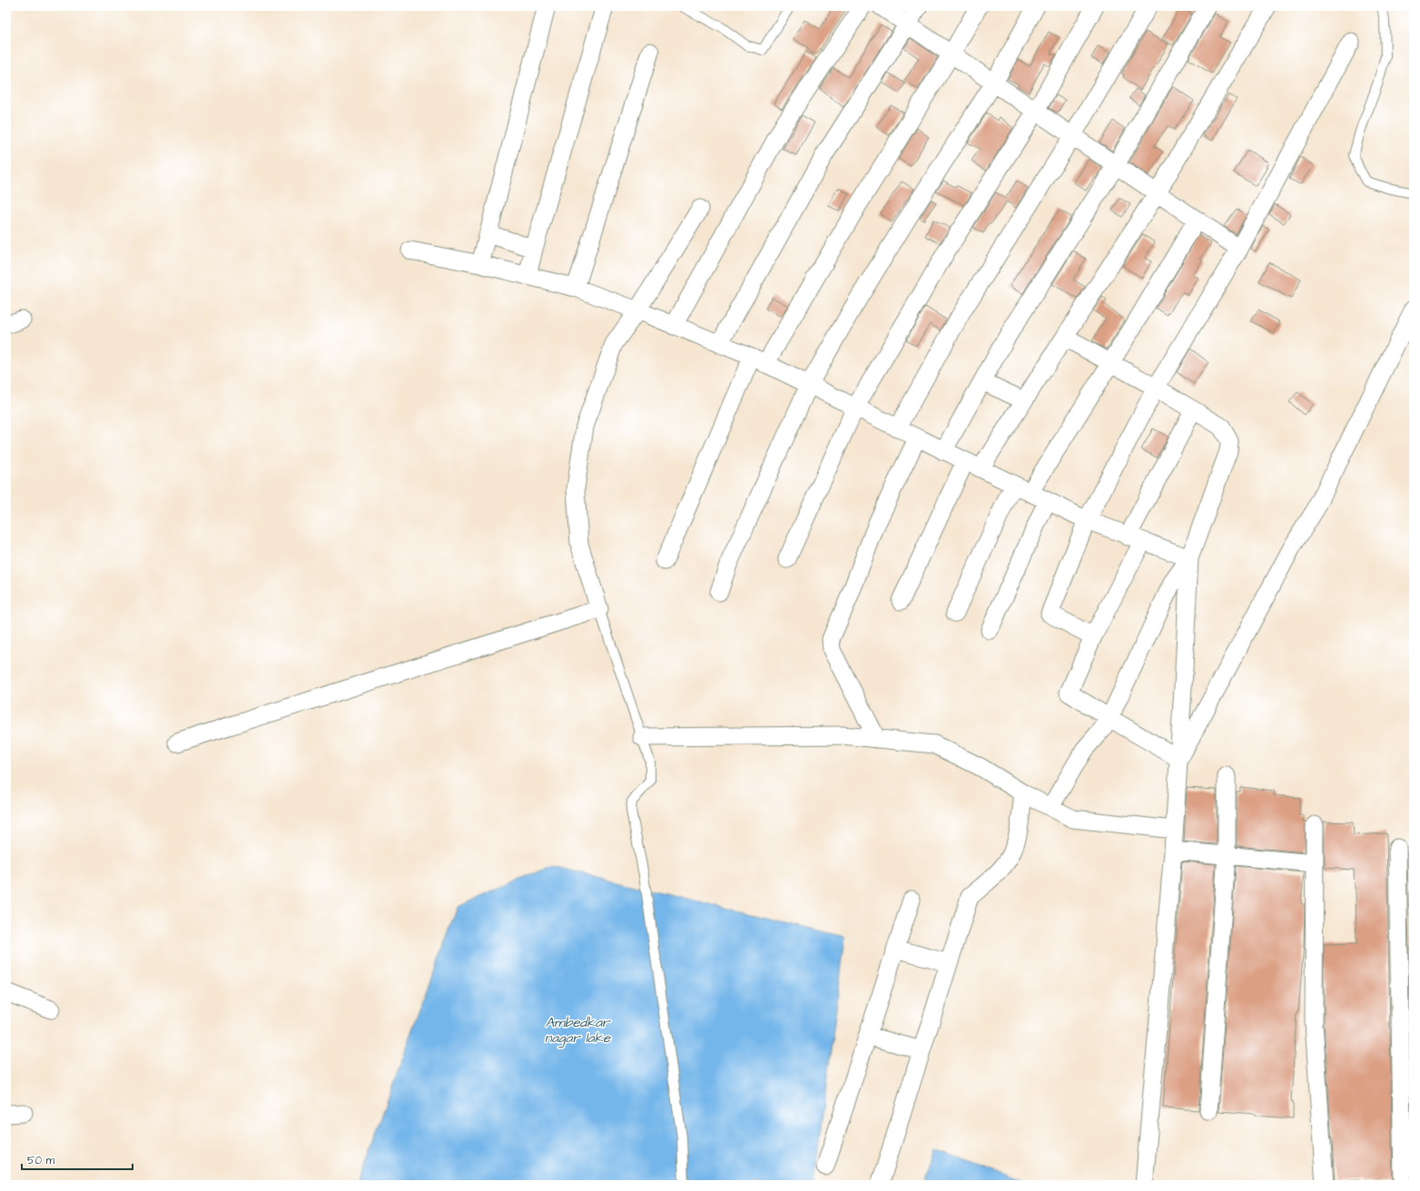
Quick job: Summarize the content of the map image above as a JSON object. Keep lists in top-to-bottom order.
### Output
{
  "water": ["Ambedkar nagar lake"],
  "scale_bar": "50 m"
}
